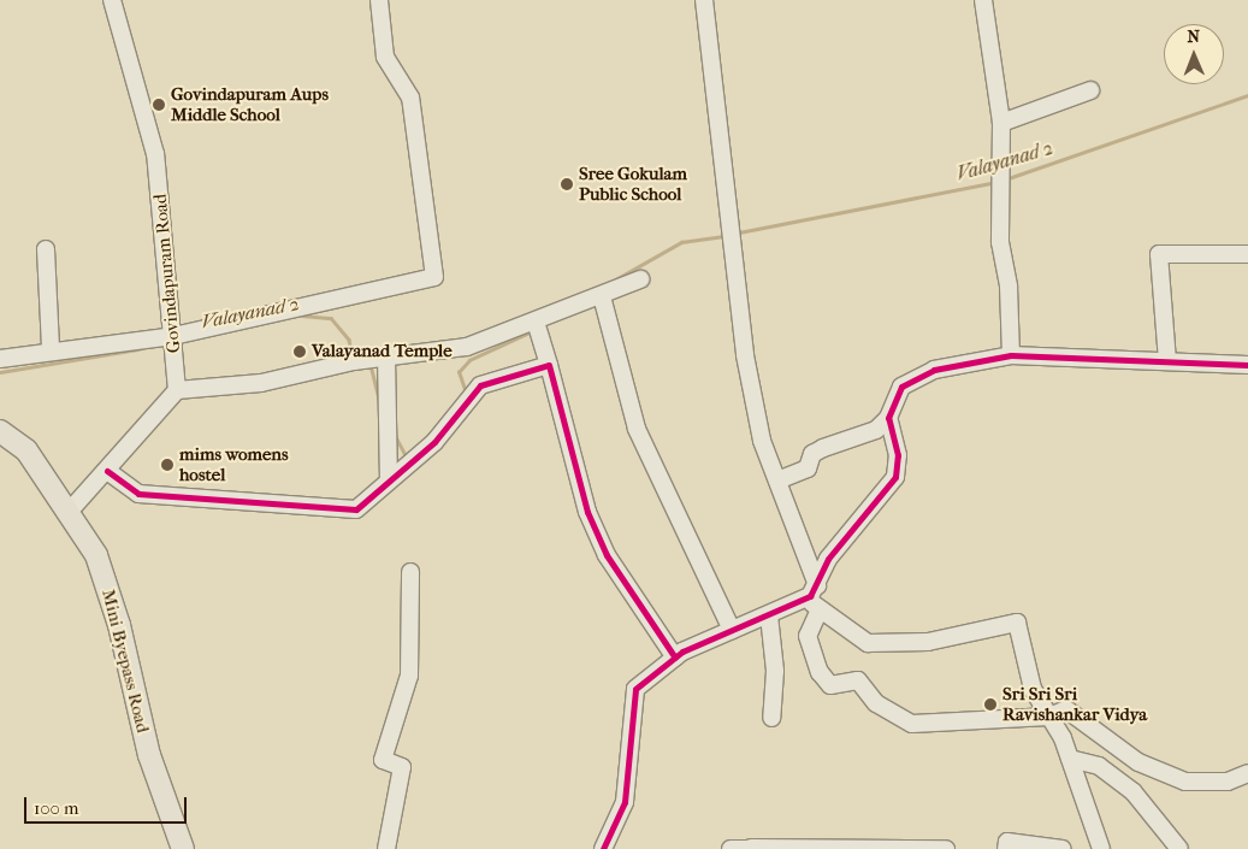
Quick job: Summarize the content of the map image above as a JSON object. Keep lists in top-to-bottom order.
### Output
{
  "streets": {
    "main road": ["Mini Byepass Road"],
    "street": ["Govindapuram Road"]
  },
  "water": ["Valayanad 2"],
  "places": [
    "Govindapuram Aups Middle School",
    "Sree Gokulam Public School",
    "Valayanad Temple",
    "mims womens hostel",
    "Sri Sri Sri Ravishankar Vidya"
  ],
  "scale_bar": "100 m",
  "north": "top"
}
